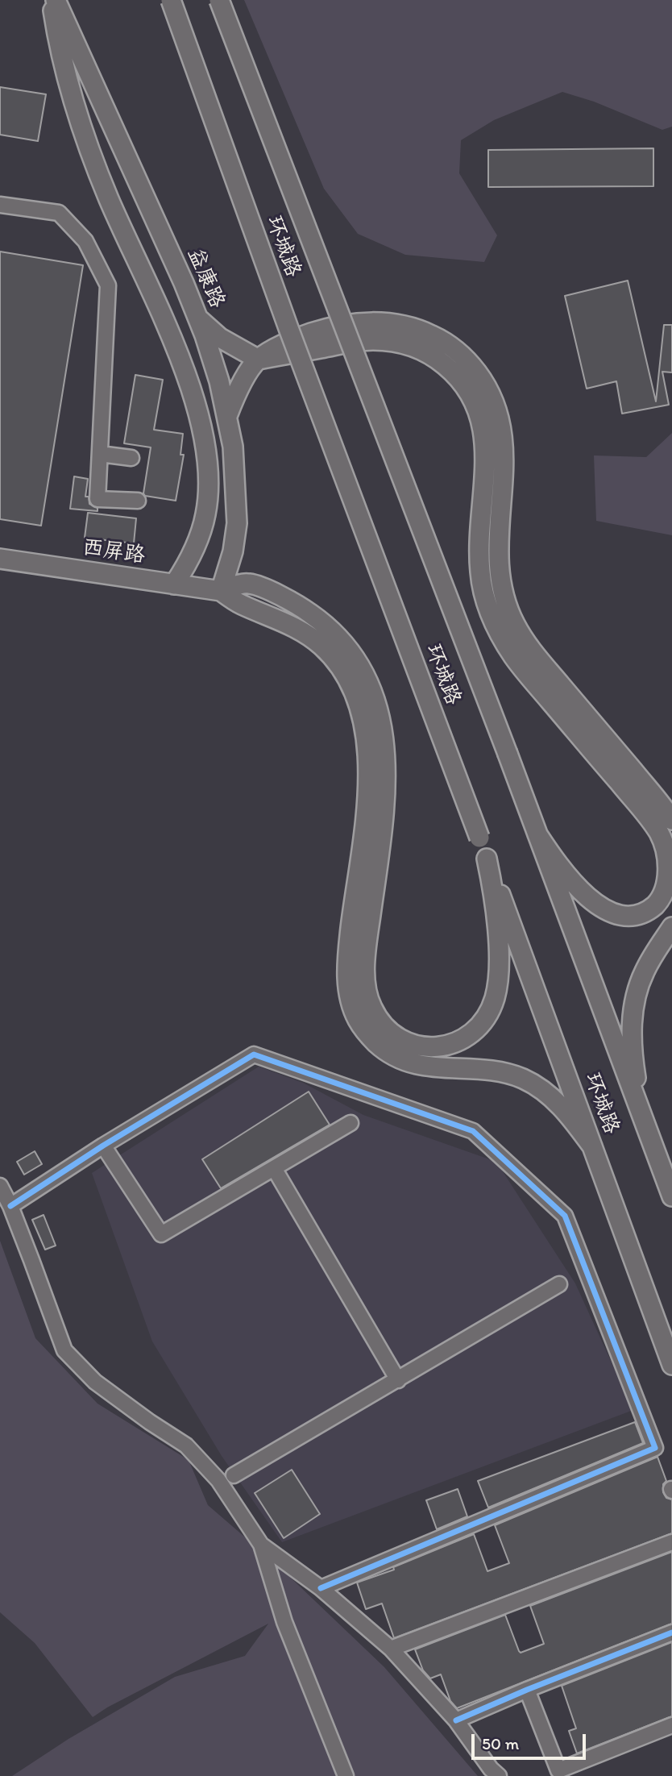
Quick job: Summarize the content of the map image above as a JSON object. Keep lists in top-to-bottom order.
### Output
{
  "streets": {
    "main road": ["环城路", "益康路", "西屏路"]
  },
  "crossings": [
    ["益康路", "西屏路"]
  ],
  "scale_bar": "50 m"
}
